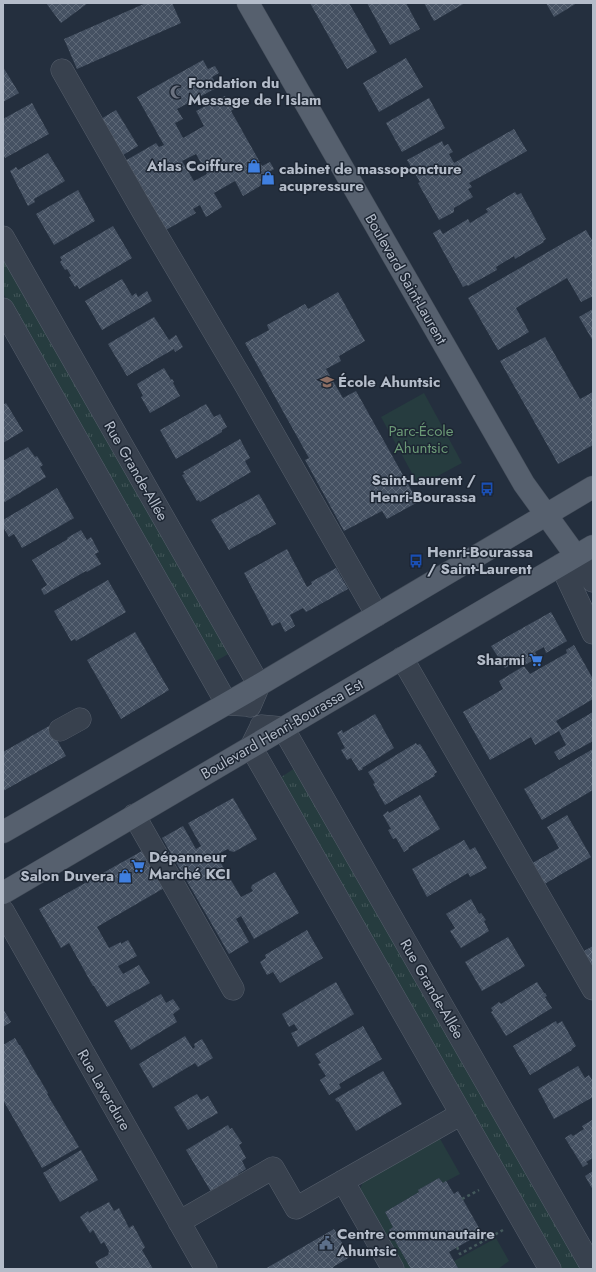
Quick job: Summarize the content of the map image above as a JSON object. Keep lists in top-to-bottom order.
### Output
{
  "streets": {
    "main road": ["Boulevard Saint-Laurent", "Boulevard Henri-Bourassa Est"],
    "street": ["Rue Grande-Allée", "Rue Laverdure"]
  },
  "crossings": [
    ["Boulevard Saint-Laurent", "Boulevard Henri-Bourassa Est"],
    ["Rue Grande-Allée", "Boulevard Henri-Bourassa Est"]
  ],
  "parks": ["Parc-École Ahuntsic"],
  "places": {
    "mosque": ["Fondation du Message de l’Islam"],
    "shop": ["Atlas Coiffure", "cabinet de massoponcture acupressure", "Salon Duvera"],
    "school or university": ["École Ahuntsic"],
    "bus stop": ["Saint-Laurent / Henri-Bourassa", "Henri-Bourassa / Saint-Laurent"],
    "supermarket": ["Sharmi", "Dépanneur Marché KCI"],
    "public building": ["Centre communautaire Ahuntsic"]
  }
}
